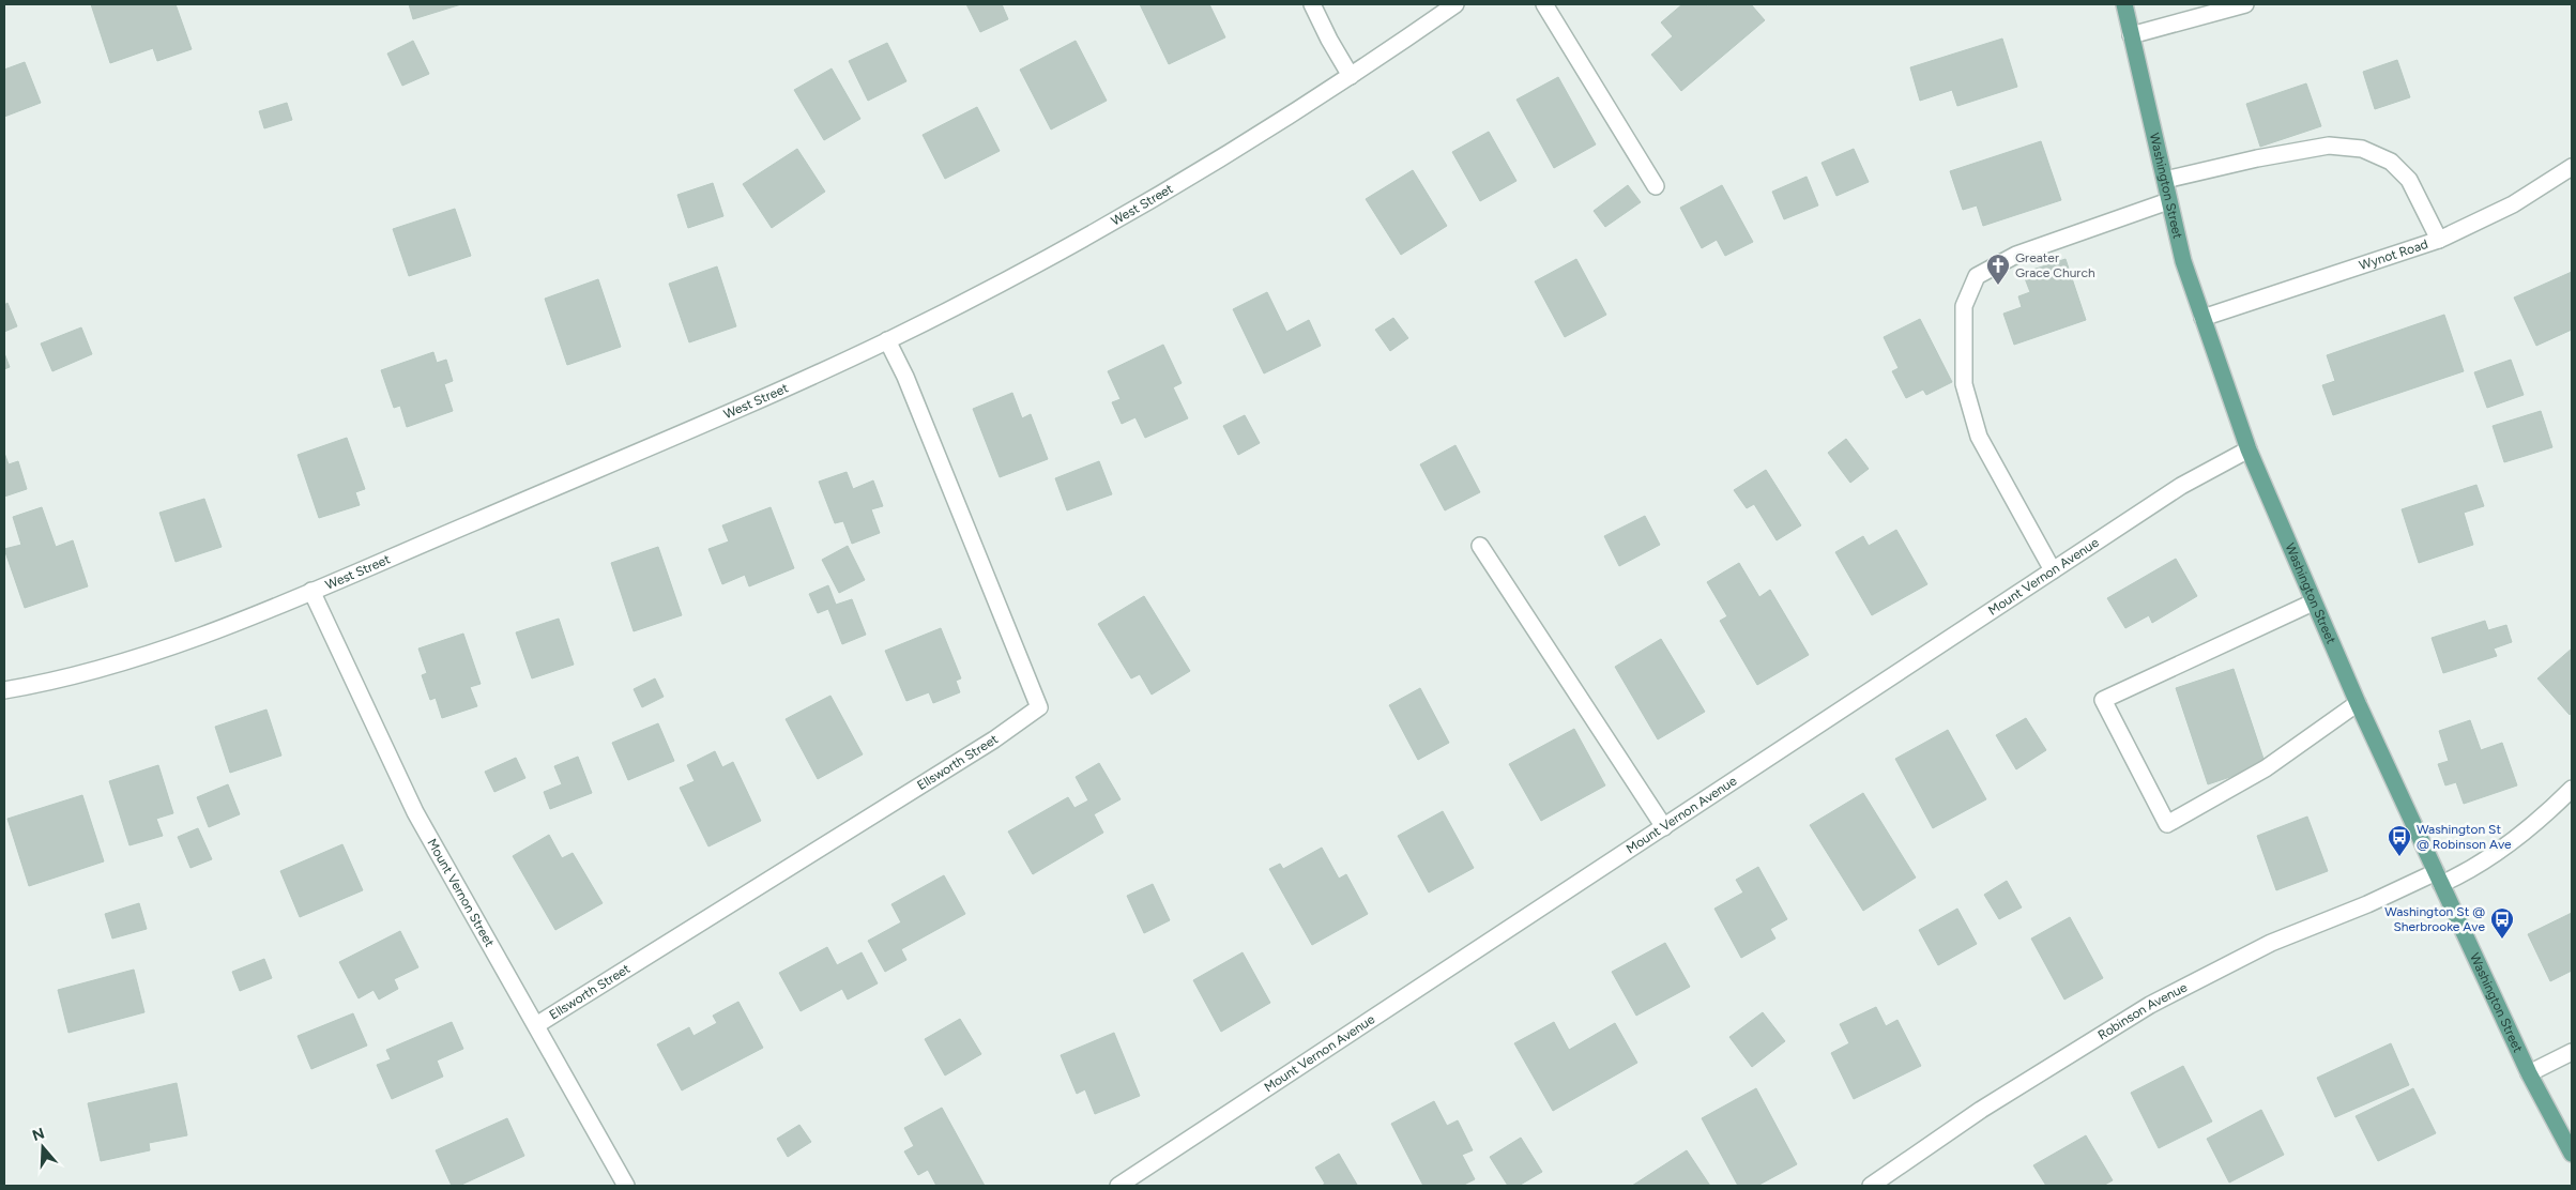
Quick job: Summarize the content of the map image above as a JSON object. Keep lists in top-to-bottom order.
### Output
{
  "streets": {
    "main road": ["Washington Street"],
    "street": [
      "West Street",
      "Wynot Road",
      "Mount Vernon Avenue",
      "Ellsworth Street",
      "Mount Vernon Street",
      "Robinson Avenue"
    ]
  },
  "crossings": [
    ["Washington Street", "Wynot Road"],
    ["Washington Street", "Mount Vernon Avenue"],
    ["Washington Street", "Robinson Avenue"],
    ["West Street", "Ellsworth Street"],
    ["West Street", "Mount Vernon Street"],
    ["Ellsworth Street", "Mount Vernon Street"]
  ],
  "places": {
    "church": ["Greater Grace Church"],
    "bus stop": ["Washington St @ Robinson Ave", "Washington St @ Sherbrooke Ave"]
  },
  "north": "top"
}
